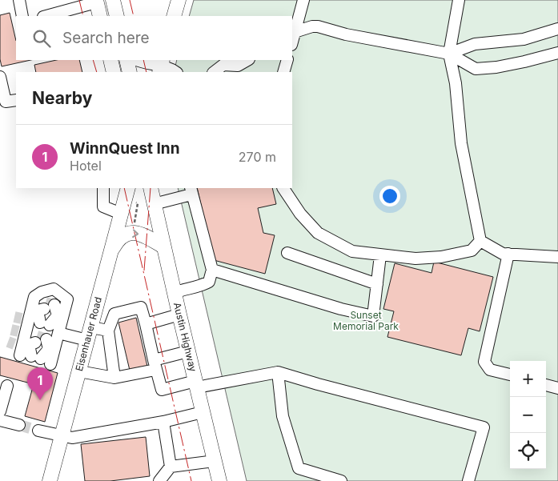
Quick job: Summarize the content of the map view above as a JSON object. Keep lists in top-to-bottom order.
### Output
{
  "streets": {
    "main road": ["Eisenhauer Road", "Austin Highway"]
  },
  "parks": ["Sunset Memorial Park"],
  "page": {
    "search": "Search here",
    "heading": "Nearby",
    "list": [
      {
        "mark": "1",
        "name": "WinnQuest Inn",
        "note": "Hotel",
        "value": "270 m"
      }
    ],
    "map_buttons": ["+", "−"],
    "pins": "1"
  }
}
